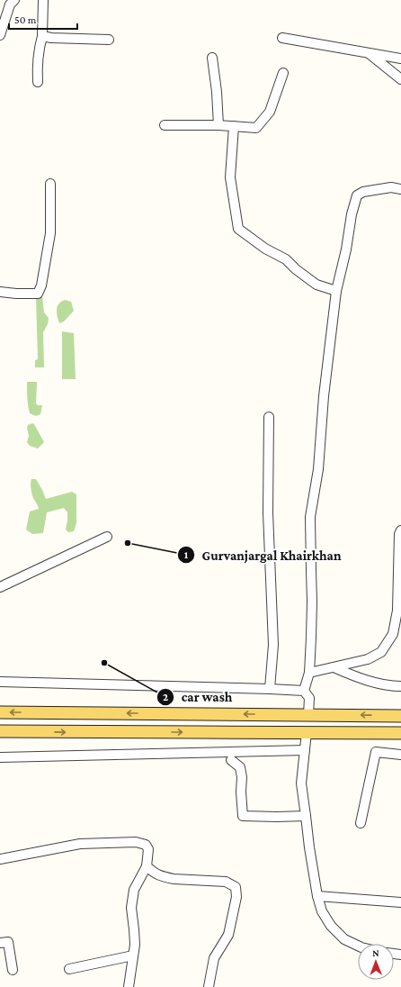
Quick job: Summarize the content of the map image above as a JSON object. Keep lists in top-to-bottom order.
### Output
{
  "places": ["Gurvanjargal Khairkhan", "car wash"],
  "scale_bar": "50 m",
  "north": "top"
}
